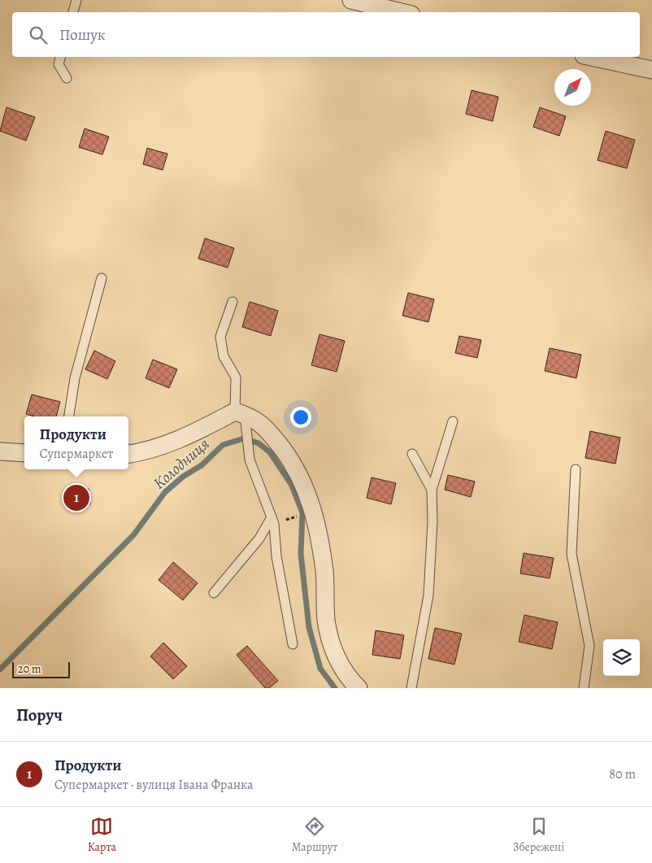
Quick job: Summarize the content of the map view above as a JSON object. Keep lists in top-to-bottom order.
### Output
{
  "water": ["Колодниця"],
  "scale_bar": "20 m",
  "north": "top right",
  "page": {
    "search": "Пошук",
    "popup": ["Продукти", "Супермаркет"],
    "pins": "1",
    "scale": "20 m",
    "heading": "Поруч",
    "list": [
      {
        "mark": "1",
        "name": "Продукти",
        "note": "Супермаркет · вулиця Івана Франка",
        "value": "80 m"
      }
    ],
    "nav": ["Карта", "Маршрут", "Збережені"]
  }
}
